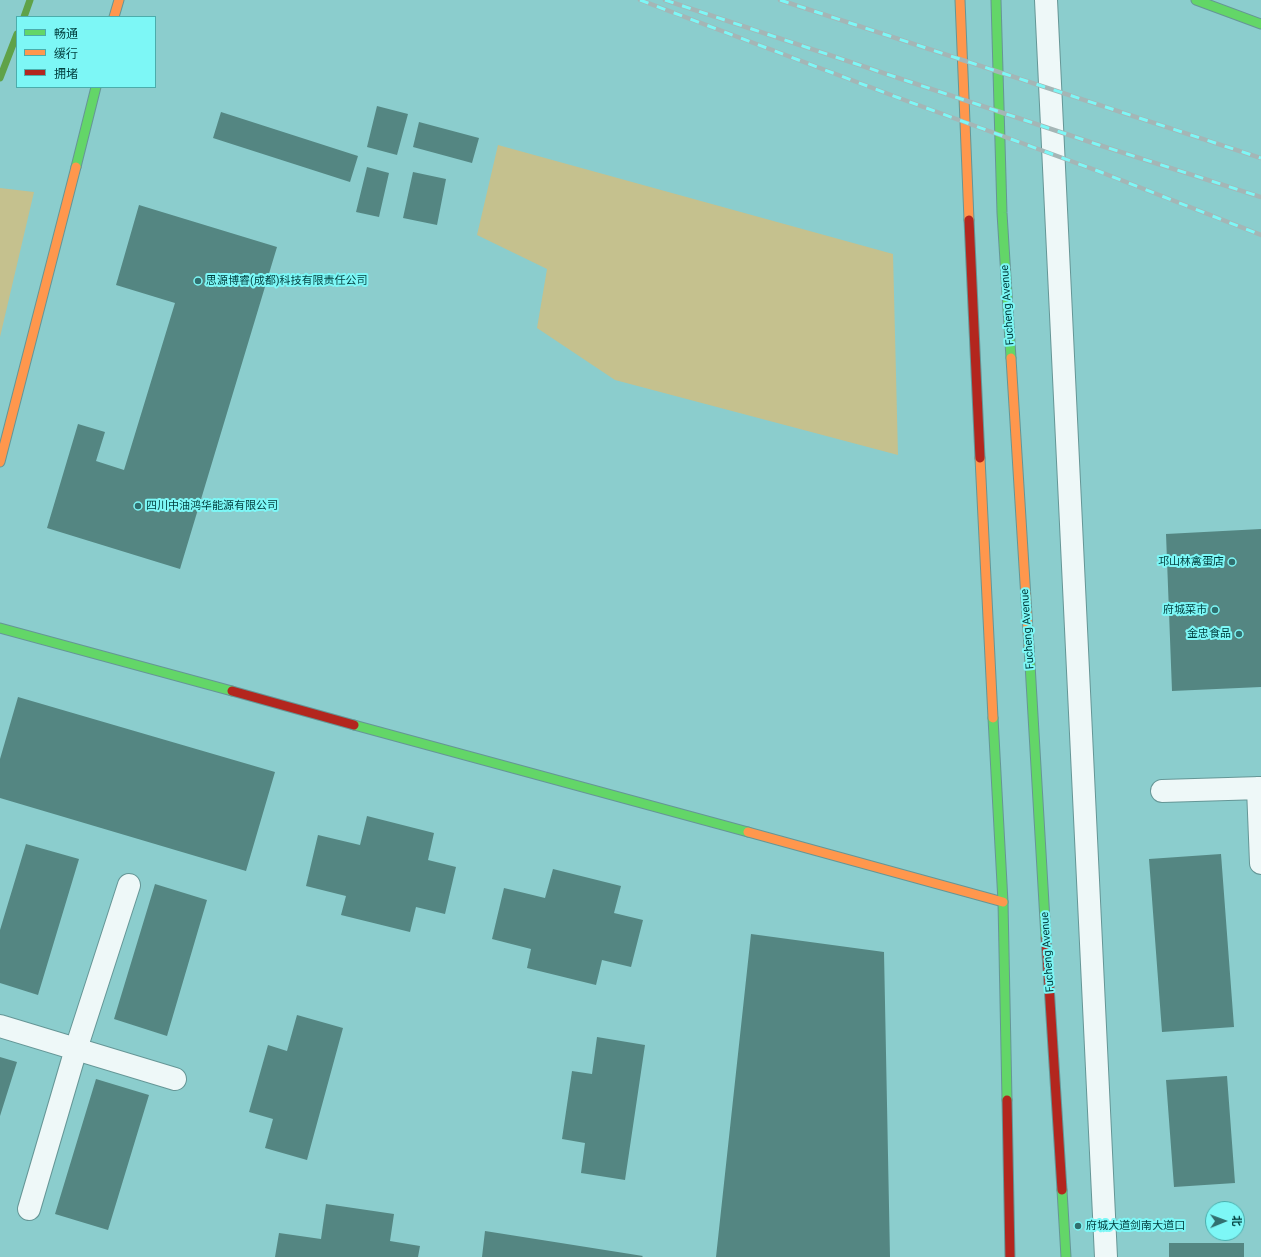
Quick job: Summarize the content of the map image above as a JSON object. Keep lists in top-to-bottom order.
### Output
{
  "streets": {
    "main road": ["Fucheng Avenue"]
  },
  "places": [
    "思源博睿(成都)科技有限责任公司",
    "四川中油鸿华能源有限公司",
    "邛山林禽蛋店",
    "府城菜市",
    "金忠食品",
    "府城大道剑南大道口"
  ],
  "legend": ["畅通", "缓行", "拥堵"],
  "north": "right"
}
